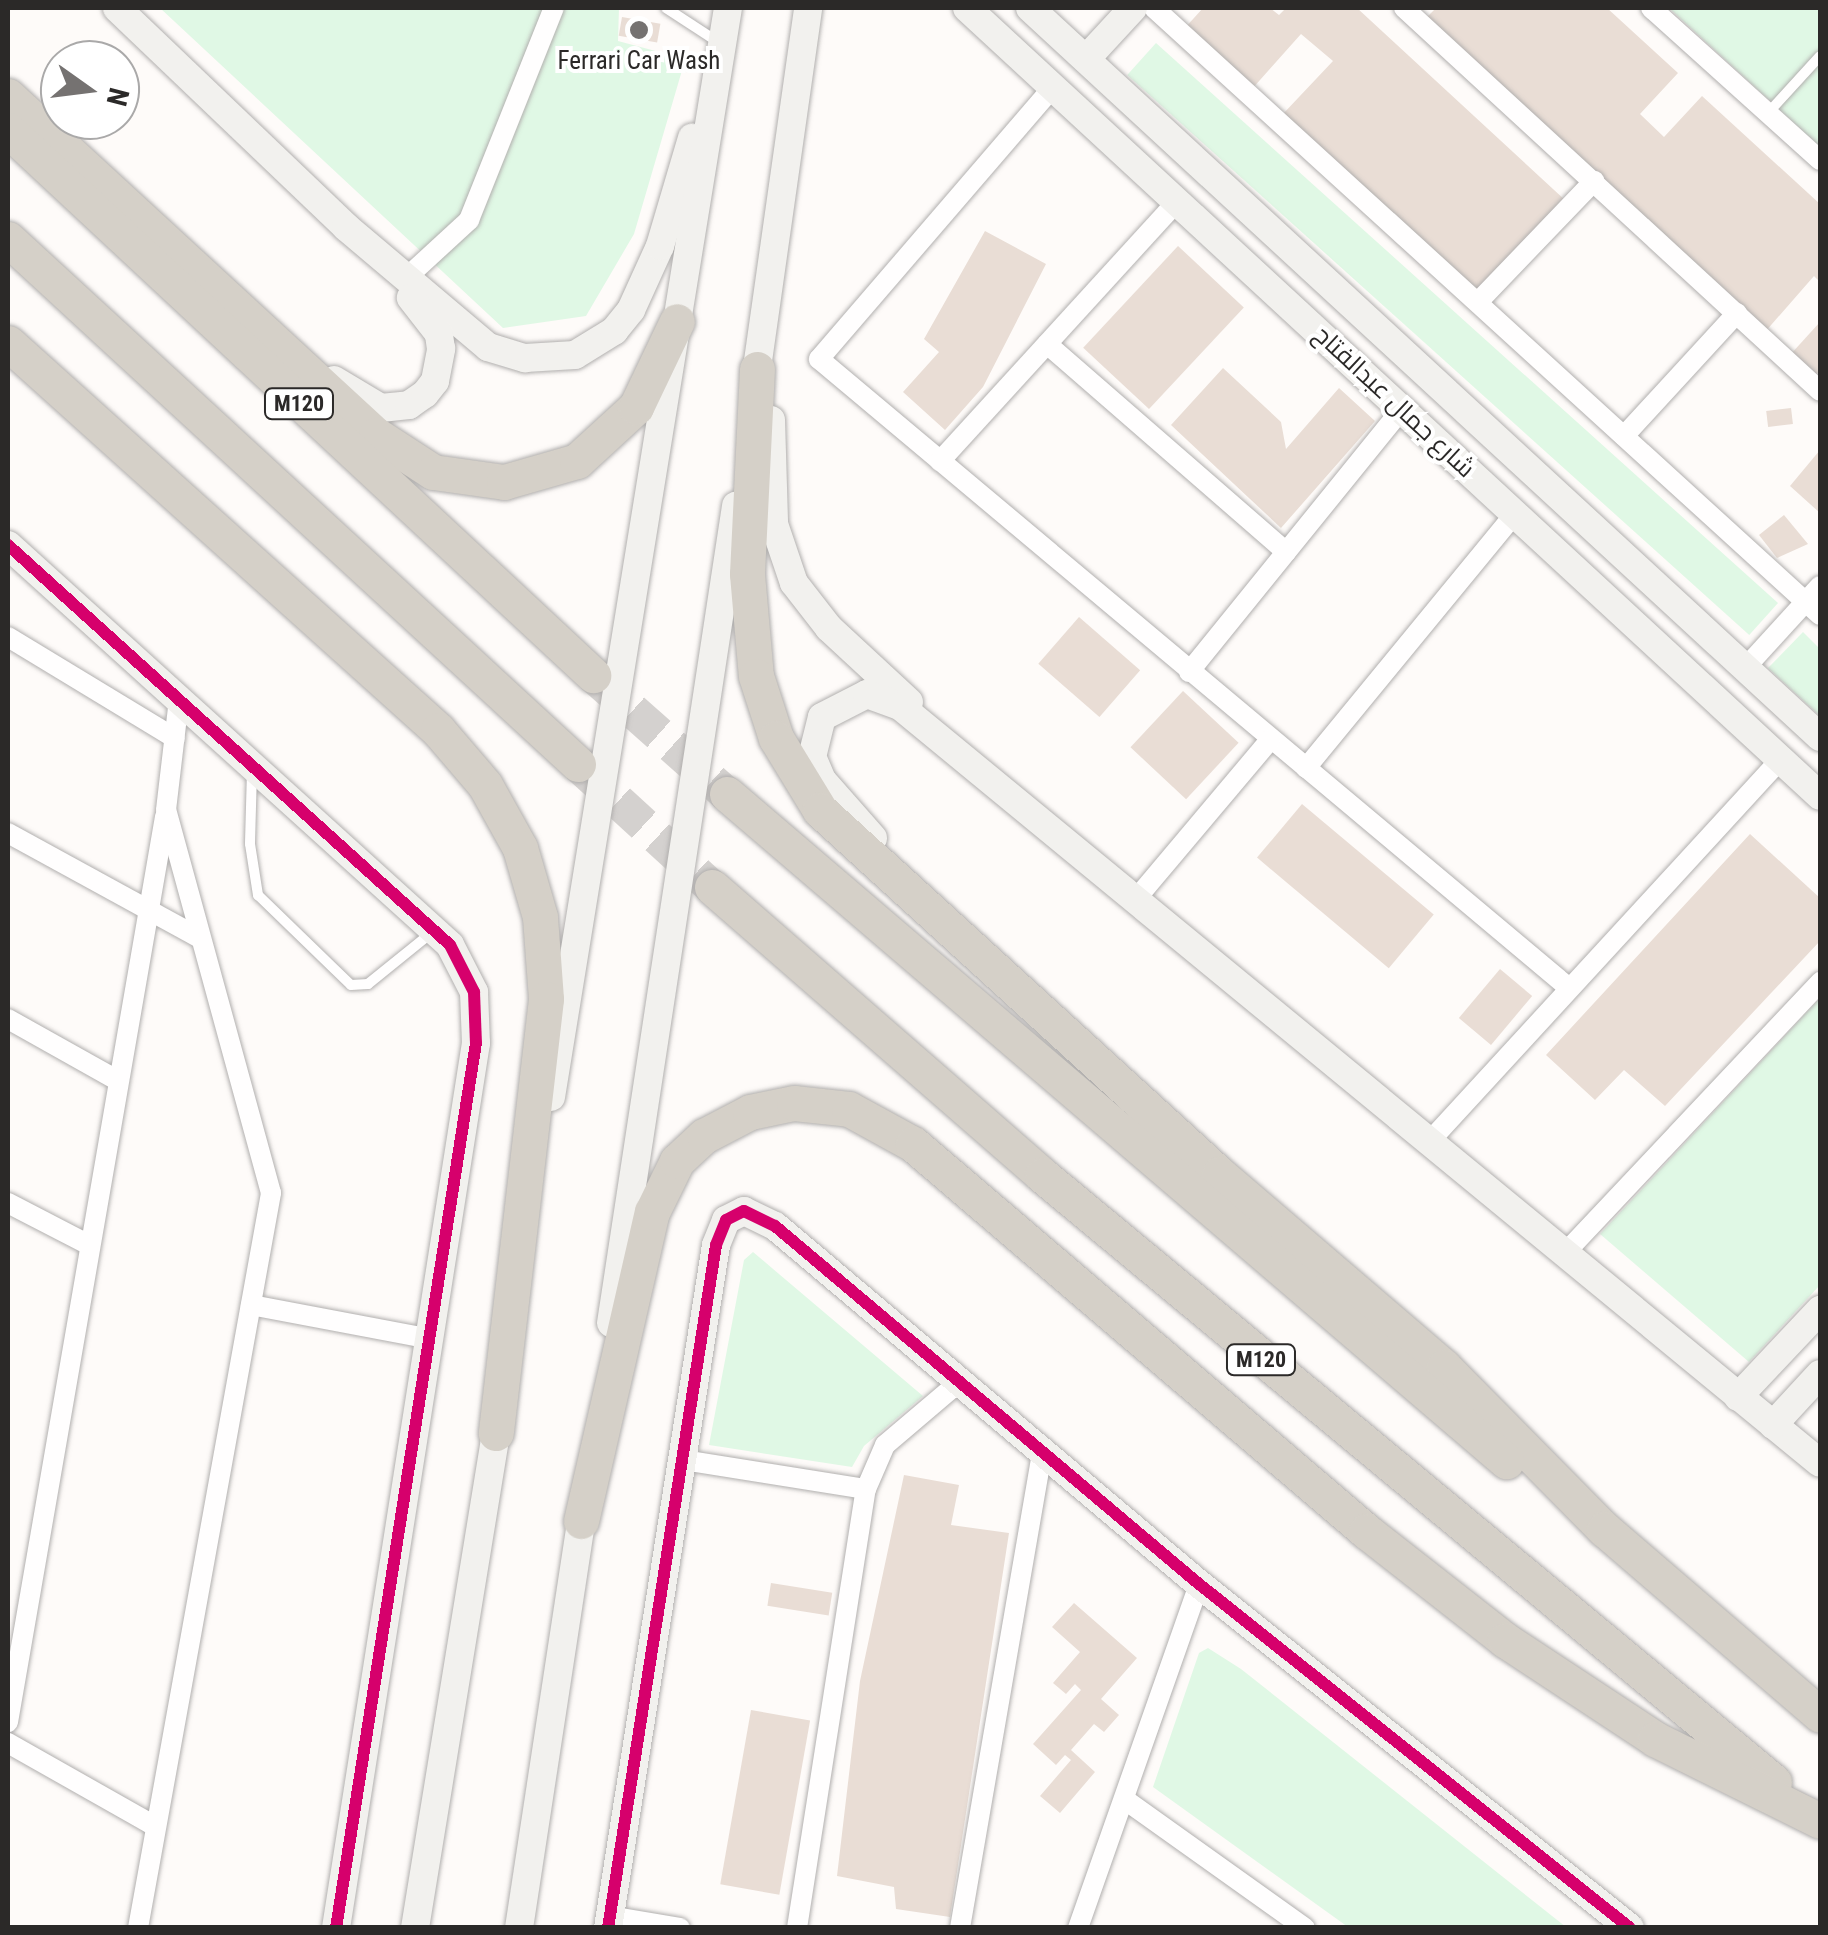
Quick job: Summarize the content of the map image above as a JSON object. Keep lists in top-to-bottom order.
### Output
{
  "streets": {
    "highway": ["M120"],
    "street": ["شارع جمال عبدالفتاح"]
  },
  "places": ["Ferrari Car Wash"],
  "north": "right"
}
